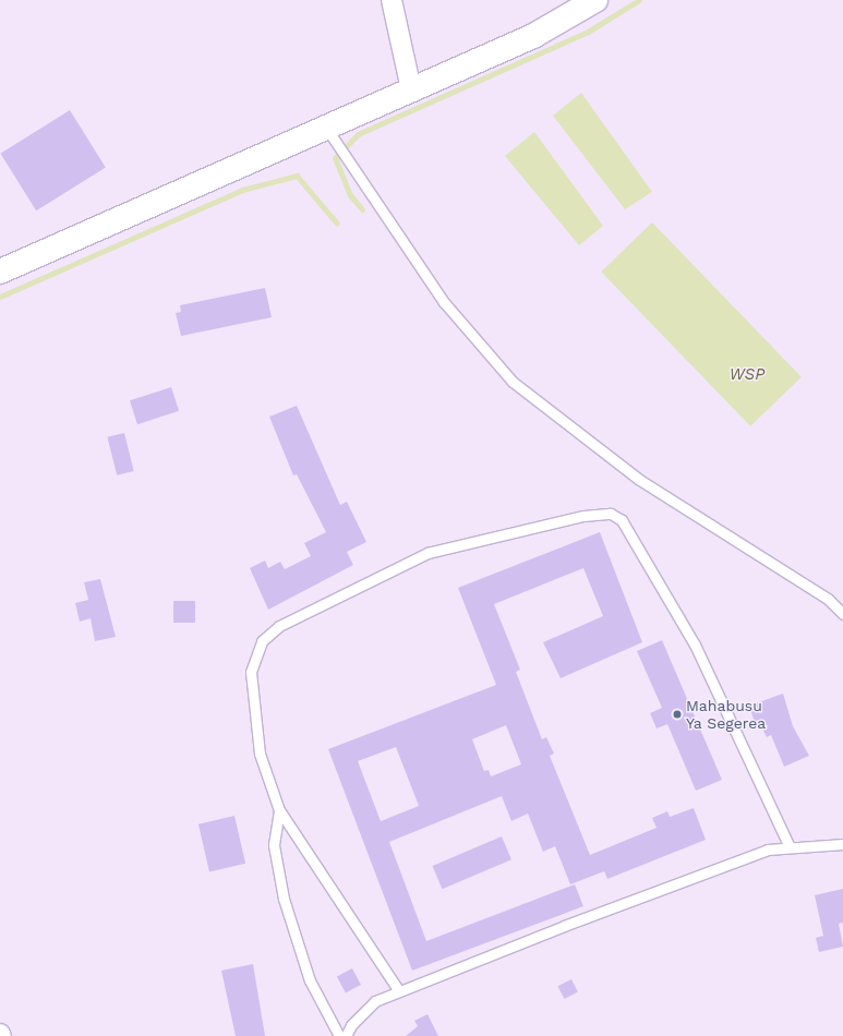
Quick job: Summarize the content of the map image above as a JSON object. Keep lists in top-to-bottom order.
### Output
{
  "water": ["WSP"],
  "places": ["Mahabusu Ya Segerea"]
}
